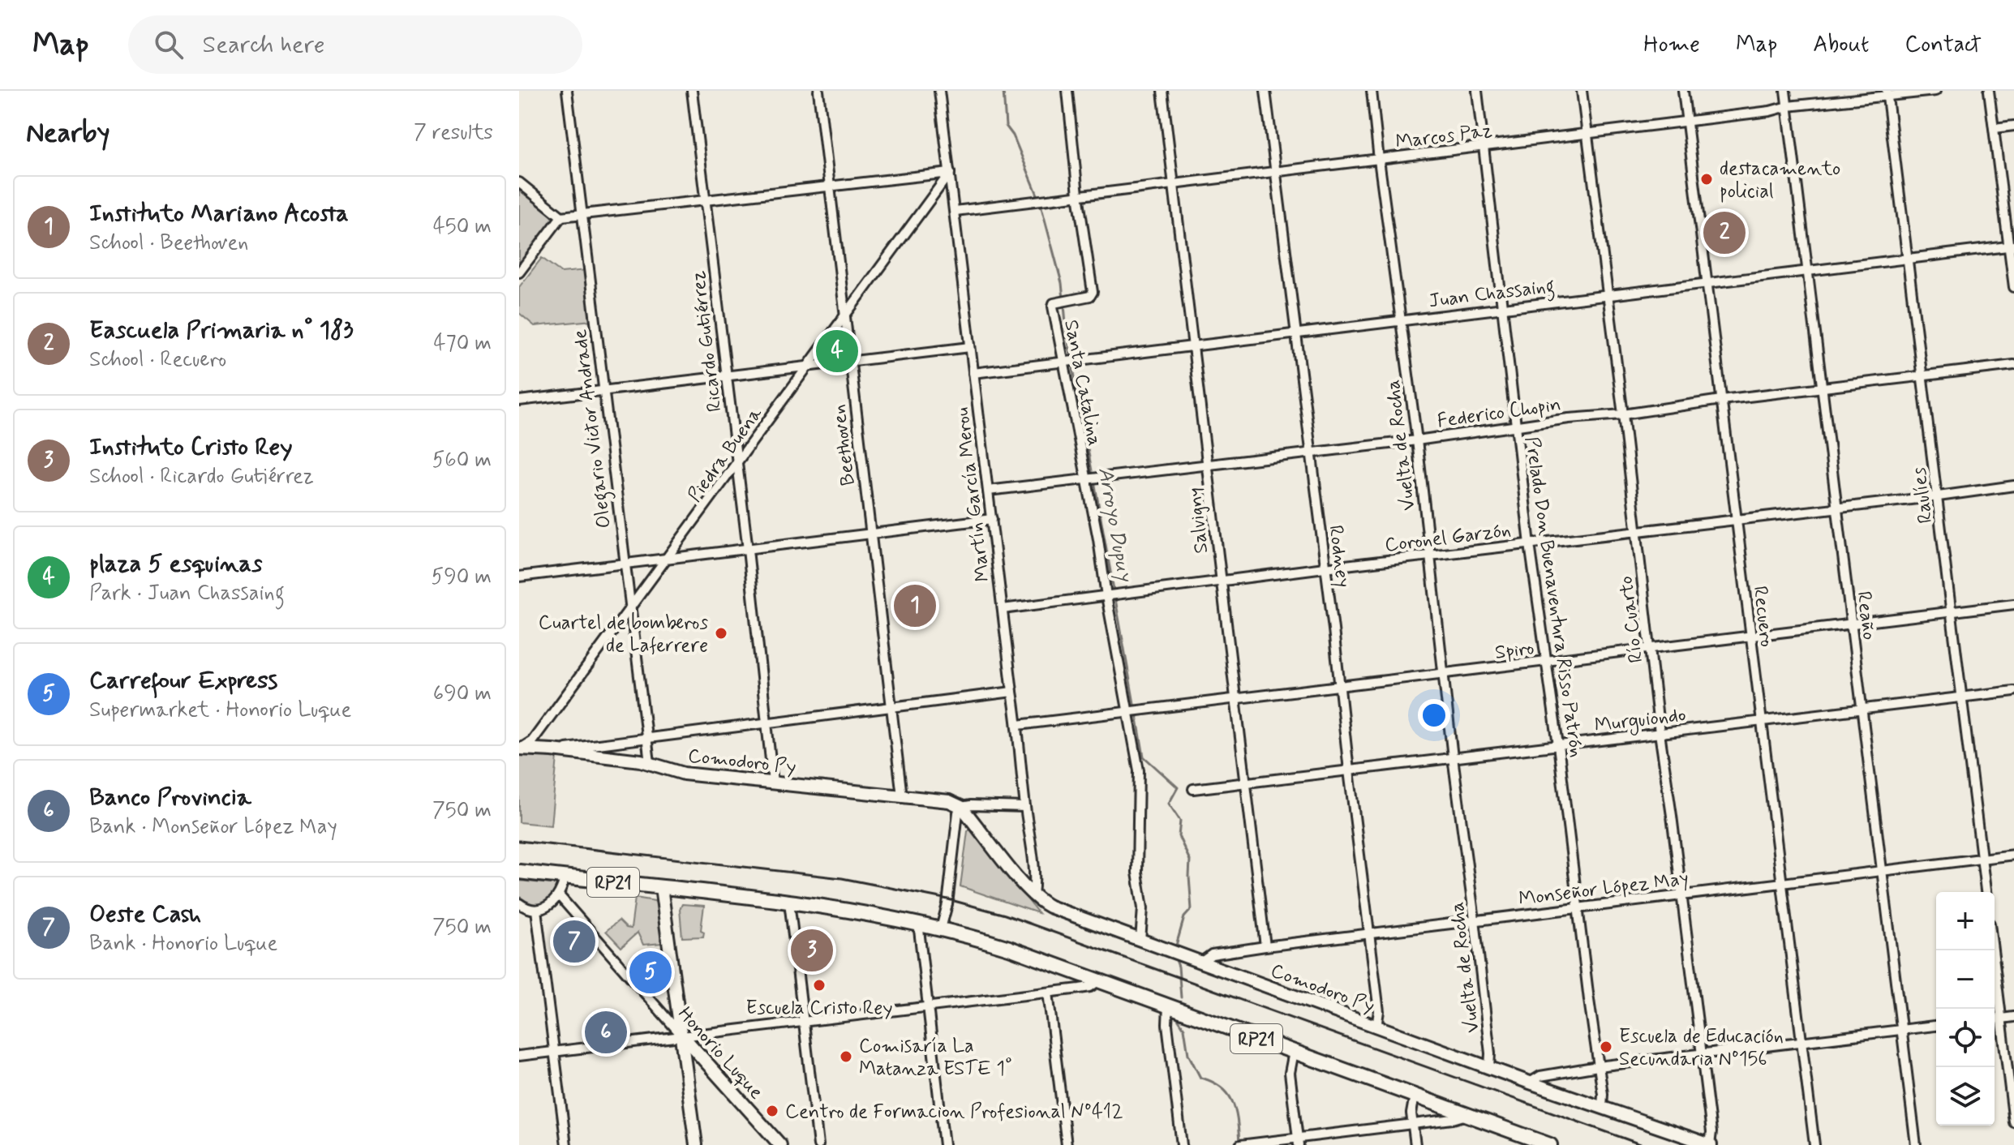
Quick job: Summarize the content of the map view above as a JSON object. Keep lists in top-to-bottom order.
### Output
{
  "streets": {
    "main road": ["Comodoro Py", "RP21", "Honorio Luque"],
    "street": [
      "Marcos Paz",
      "Juan Chassaing",
      "Ricardo Gutiérrez",
      "Santa Catalina",
      "Federico Chopin",
      "Olegario Victor Andrade",
      "Beethoven",
      "Vuelta de Rocha",
      "Piedra Buena",
      "Martín García Merou",
      "Raulíes",
      "Salvigny",
      "Coronel Garzón",
      "Rodney",
      "Prelado Don Buenaventura Risso Patrón",
      "Reaño",
      "Recuero",
      "Río Cuarto",
      "Spiro",
      "Murguiondo",
      "Monseñor López May"
    ]
  },
  "crossings": [
    ["Marcos Paz", "Santa Catalina"],
    ["Marcos Paz", "Vuelta de Rocha"],
    ["Marcos Paz", "Martín García Merou"],
    ["Marcos Paz", "Raulíes"],
    ["Marcos Paz", "Salvigny"],
    ["Marcos Paz", "Rodney"],
    ["Marcos Paz", "Prelado Don Buenaventura Risso Patrón"],
    ["Marcos Paz", "Reaño"],
    ["Marcos Paz", "Recuero"],
    ["Marcos Paz", "Río Cuarto"],
    ["Juan Chassaing", "Santa Catalina"],
    ["Juan Chassaing", "Vuelta de Rocha"],
    ["Juan Chassaing", "Martín García Merou"],
    ["Juan Chassaing", "Raulíes"],
    ["Juan Chassaing", "Salvigny"],
    ["Juan Chassaing", "Rodney"],
    ["Juan Chassaing", "Prelado Don Buenaventura Risso Patrón"],
    ["Juan Chassaing", "Reaño"],
    ["Juan Chassaing", "Recuero"],
    ["Juan Chassaing", "Río Cuarto"],
    ["Ricardo Gutiérrez", "Piedra Buena"],
    ["Ricardo Gutiérrez", "Comodoro Py"],
    ["Santa Catalina", "Federico Chopin"],
    ["Santa Catalina", "Coronel Garzón"],
    ["Santa Catalina", "Spiro"],
    ["Santa Catalina", "Comodoro Py"],
    ["Federico Chopin", "Vuelta de Rocha"],
    ["Federico Chopin", "Martín García Merou"],
    ["Federico Chopin", "Raulíes"],
    ["Federico Chopin", "Salvigny"],
    ["Federico Chopin", "Rodney"],
    ["Federico Chopin", "Prelado Don Buenaventura Risso Patrón"],
    ["Federico Chopin", "Reaño"],
    ["Federico Chopin", "Recuero"],
    ["Federico Chopin", "Río Cuarto"],
    ["Olegario Victor Andrade", "Piedra Buena"],
    ["Olegario Victor Andrade", "Comodoro Py"],
    ["Beethoven", "Piedra Buena"],
    ["Beethoven", "Comodoro Py"],
    ["Vuelta de Rocha", "Coronel Garzón"],
    ["Vuelta de Rocha", "Spiro"],
    ["Vuelta de Rocha", "Murguiondo"],
    ["Vuelta de Rocha", "Comodoro Py"],
    ["Vuelta de Rocha", "Monseñor López May"],
    ["Piedra Buena", "Martín García Merou"],
    ["Piedra Buena", "Comodoro Py"],
    ["Martín García Merou", "Coronel Garzón"],
    ["Martín García Merou", "Spiro"],
    ["Martín García Merou", "Comodoro Py"],
    ["Raulíes", "Coronel Garzón"],
    ["Raulíes", "Spiro"],
    ["Raulíes", "Murguiondo"],
    ["Raulíes", "Monseñor López May"],
    ["Salvigny", "Coronel Garzón"],
    ["Salvigny", "Spiro"],
    ["Salvigny", "Murguiondo"],
    ["Salvigny", "Monseñor López May"],
    ["Coronel Garzón", "Rodney"],
    ["Coronel Garzón", "Prelado Don Buenaventura Risso Patrón"],
    ["Coronel Garzón", "Reaño"],
    ["Coronel Garzón", "Recuero"],
    ["Coronel Garzón", "Río Cuarto"],
    ["Rodney", "Spiro"],
    ["Rodney", "Murguiondo"],
    ["Rodney", "Comodoro Py"],
    ["Rodney", "Monseñor López May"],
    ["Prelado Don Buenaventura Risso Patrón", "Spiro"],
    ["Prelado Don Buenaventura Risso Patrón", "Murguiondo"],
    ["Prelado Don Buenaventura Risso Patrón", "Comodoro Py"],
    ["Prelado Don Buenaventura Risso Patrón", "Monseñor López May"],
    ["Reaño", "Spiro"],
    ["Reaño", "Murguiondo"],
    ["Reaño", "Monseñor López May"],
    ["Recuero", "Spiro"],
    ["Recuero", "Murguiondo"],
    ["Recuero", "Monseñor López May"],
    ["Río Cuarto", "Spiro"],
    ["Río Cuarto", "Murguiondo"],
    ["Río Cuarto", "Comodoro Py"],
    ["Río Cuarto", "Monseñor López May"],
    ["Comodoro Py", "Monseñor López May"]
  ],
  "water": ["Arroyo Dupuy"],
  "places": [
    "destacamento policial",
    "Cuartel de bomberos de Laferrere",
    "Escuela Cristo Rey",
    "Escuela de Educación Secundaria Nº156",
    "Comisaría La Matanza ESTE 1°",
    "Centro de Formacion Profesional Nº412"
  ],
  "page": {
    "header": "Map",
    "search": "Search here",
    "nav": [
      "Home",
      "Map",
      "About",
      "Contact"
    ],
    "heading": ["Nearby", "7 results"],
    "list": [
      {
        "mark": "1",
        "name": "Instituto Mariano Acosta",
        "note": "School · Beethoven",
        "value": "450 m"
      },
      {
        "mark": "2",
        "name": "Eascuela Primaria n° 183",
        "note": "School · Recuero",
        "value": "470 m"
      },
      {
        "mark": "3",
        "name": "Instituto Cristo Rey",
        "note": "School · Ricardo Gutiérrez",
        "value": "560 m"
      },
      {
        "mark": "4",
        "name": "plaza 5 esquinas",
        "note": "Park · Juan Chassaing",
        "value": "590 m"
      },
      {
        "mark": "5",
        "name": "Carrefour Express",
        "note": "Supermarket · Honorio Luque",
        "value": "690 m"
      },
      {
        "mark": "6",
        "name": "Banco Provincia",
        "note": "Bank · Monseñor López May",
        "value": "750 m"
      },
      {
        "mark": "7",
        "name": "Oeste Cash",
        "note": "Bank · Honorio Luque",
        "value": "750 m"
      }
    ],
    "pins": [
      "2",
      "4",
      "1",
      "7",
      "3",
      "5",
      "6"
    ],
    "map_buttons": ["+", "−"]
  }
}
